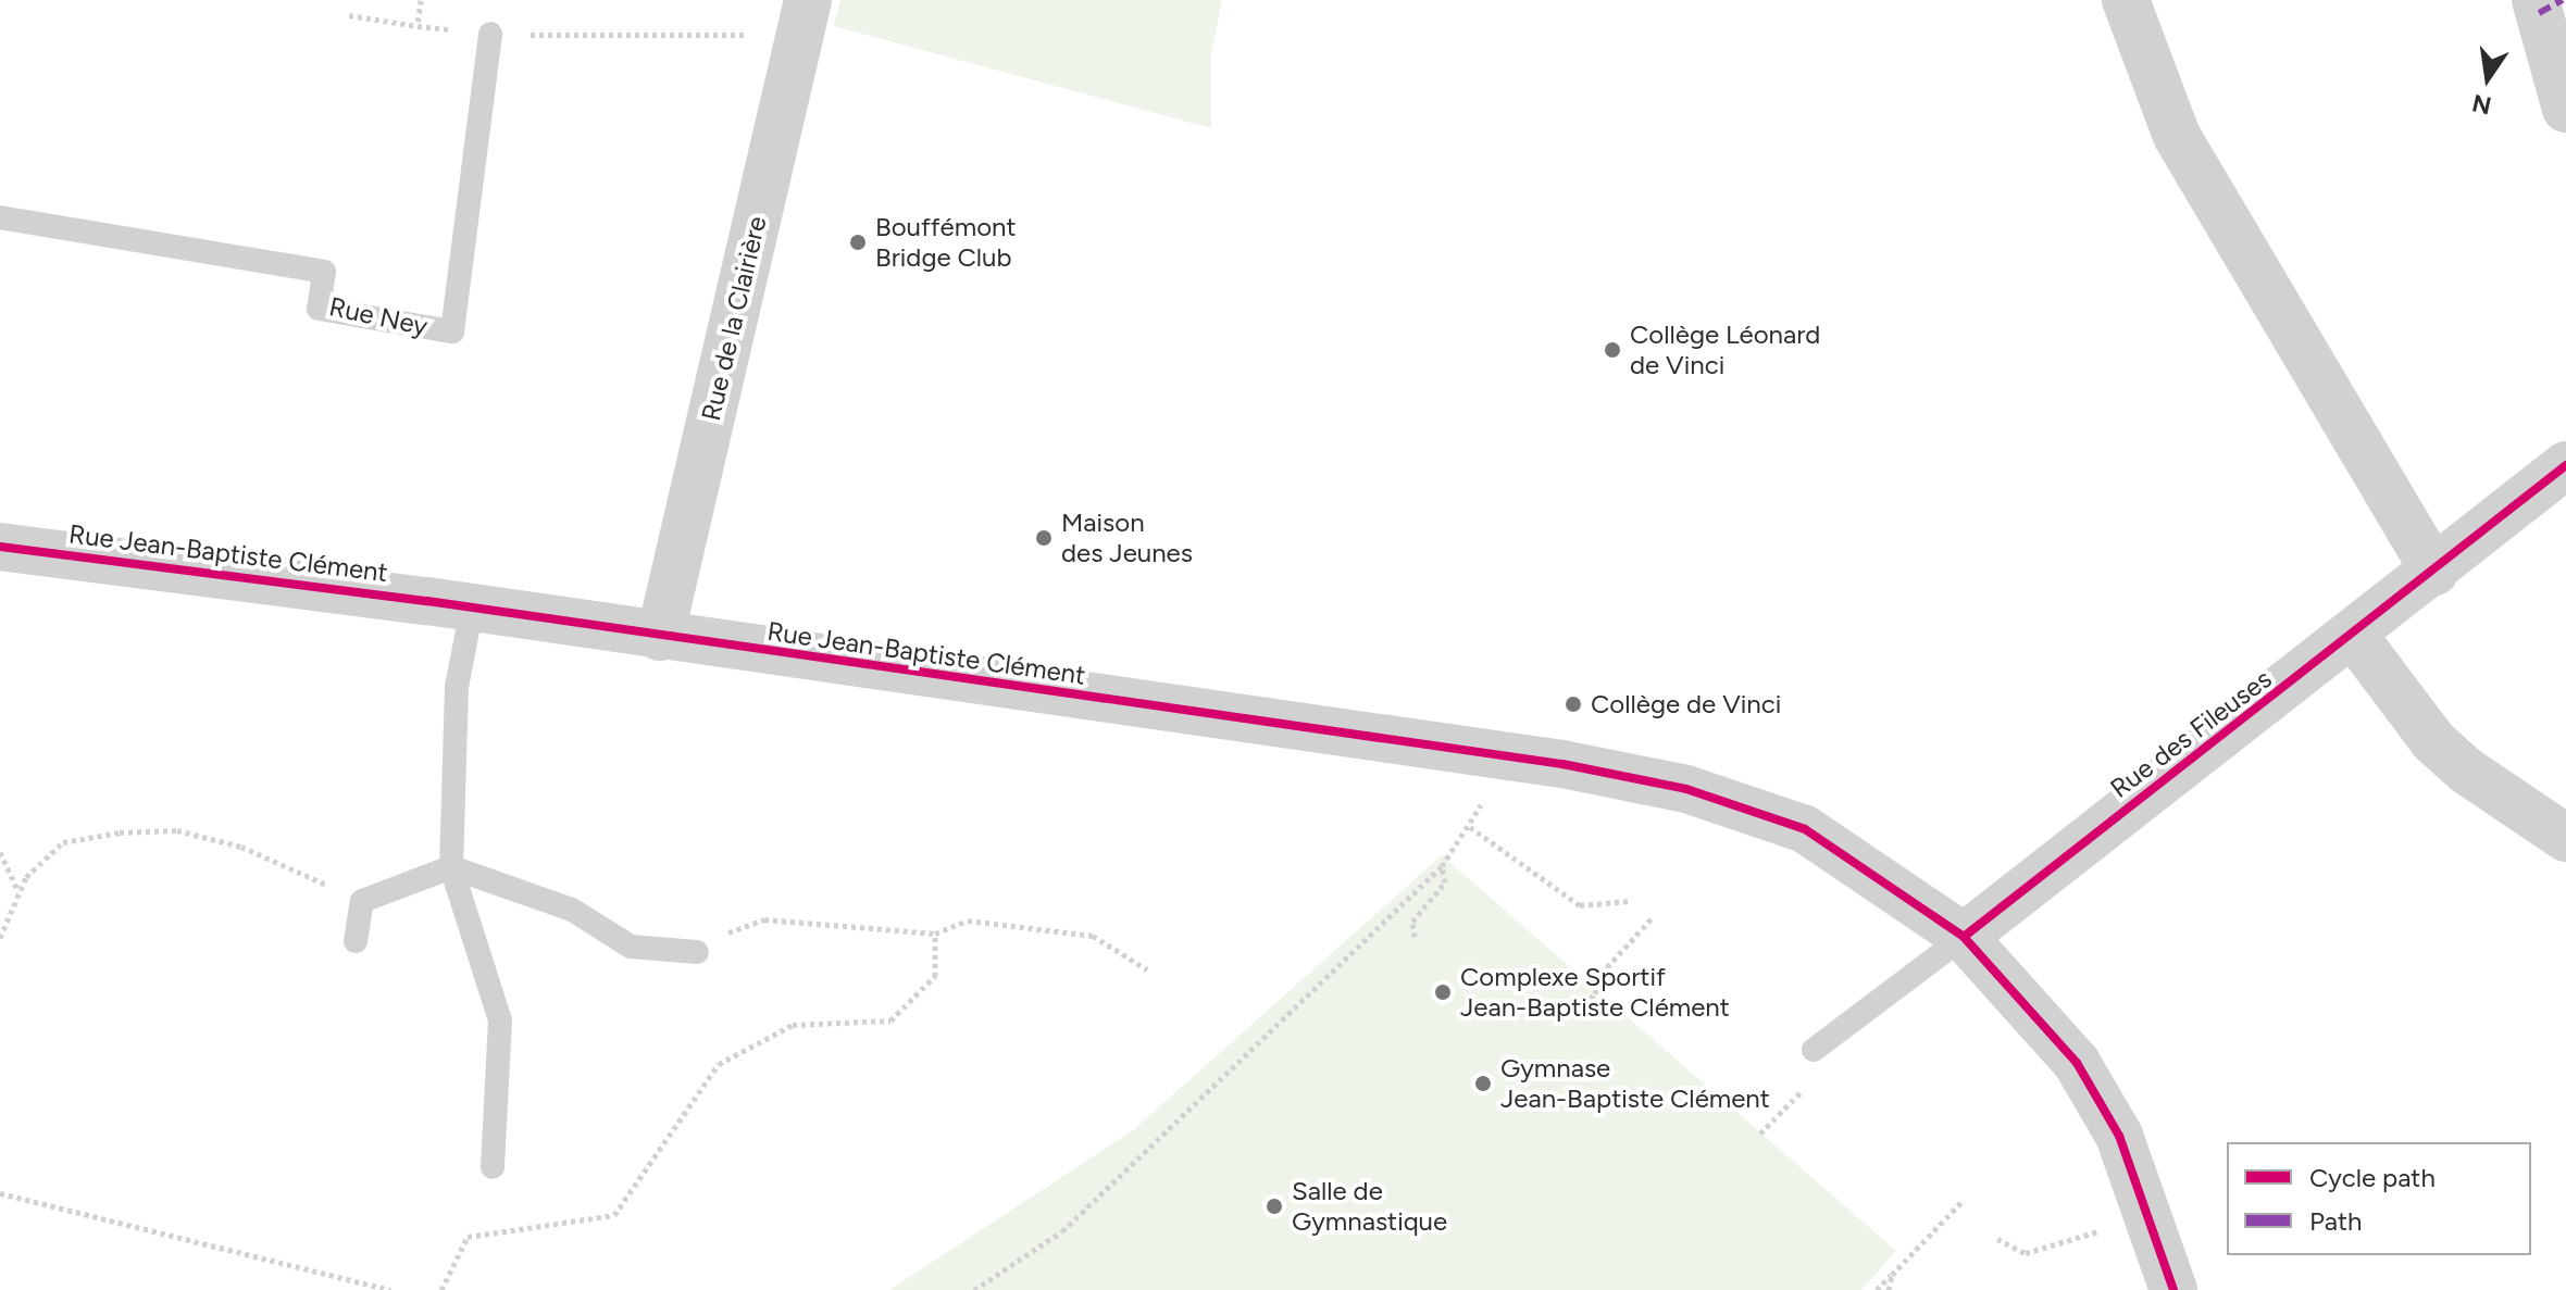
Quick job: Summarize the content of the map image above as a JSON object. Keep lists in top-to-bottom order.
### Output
{
  "streets": {
    "street": ["Rue de la Clairière", "Rue Jean-Baptiste Clément", "Rue des Fileuses"],
    "lane": ["Rue Ney"]
  },
  "crossings": [
    ["Rue de la Clairière", "Rue Jean-Baptiste Clément"],
    ["Rue Jean-Baptiste Clément", "Rue des Fileuses"]
  ],
  "places": [
    "Bouffémont Bridge Club",
    "Collège Léonard de Vinci",
    "Maison des Jeunes",
    "Collège de Vinci",
    "Complexe Sportif Jean-Baptiste Clément",
    "Gymnase Jean-Baptiste Clément",
    "Salle de Gymnastique"
  ],
  "legend": ["Cycle path", "Path"],
  "north": "bottom"
}
